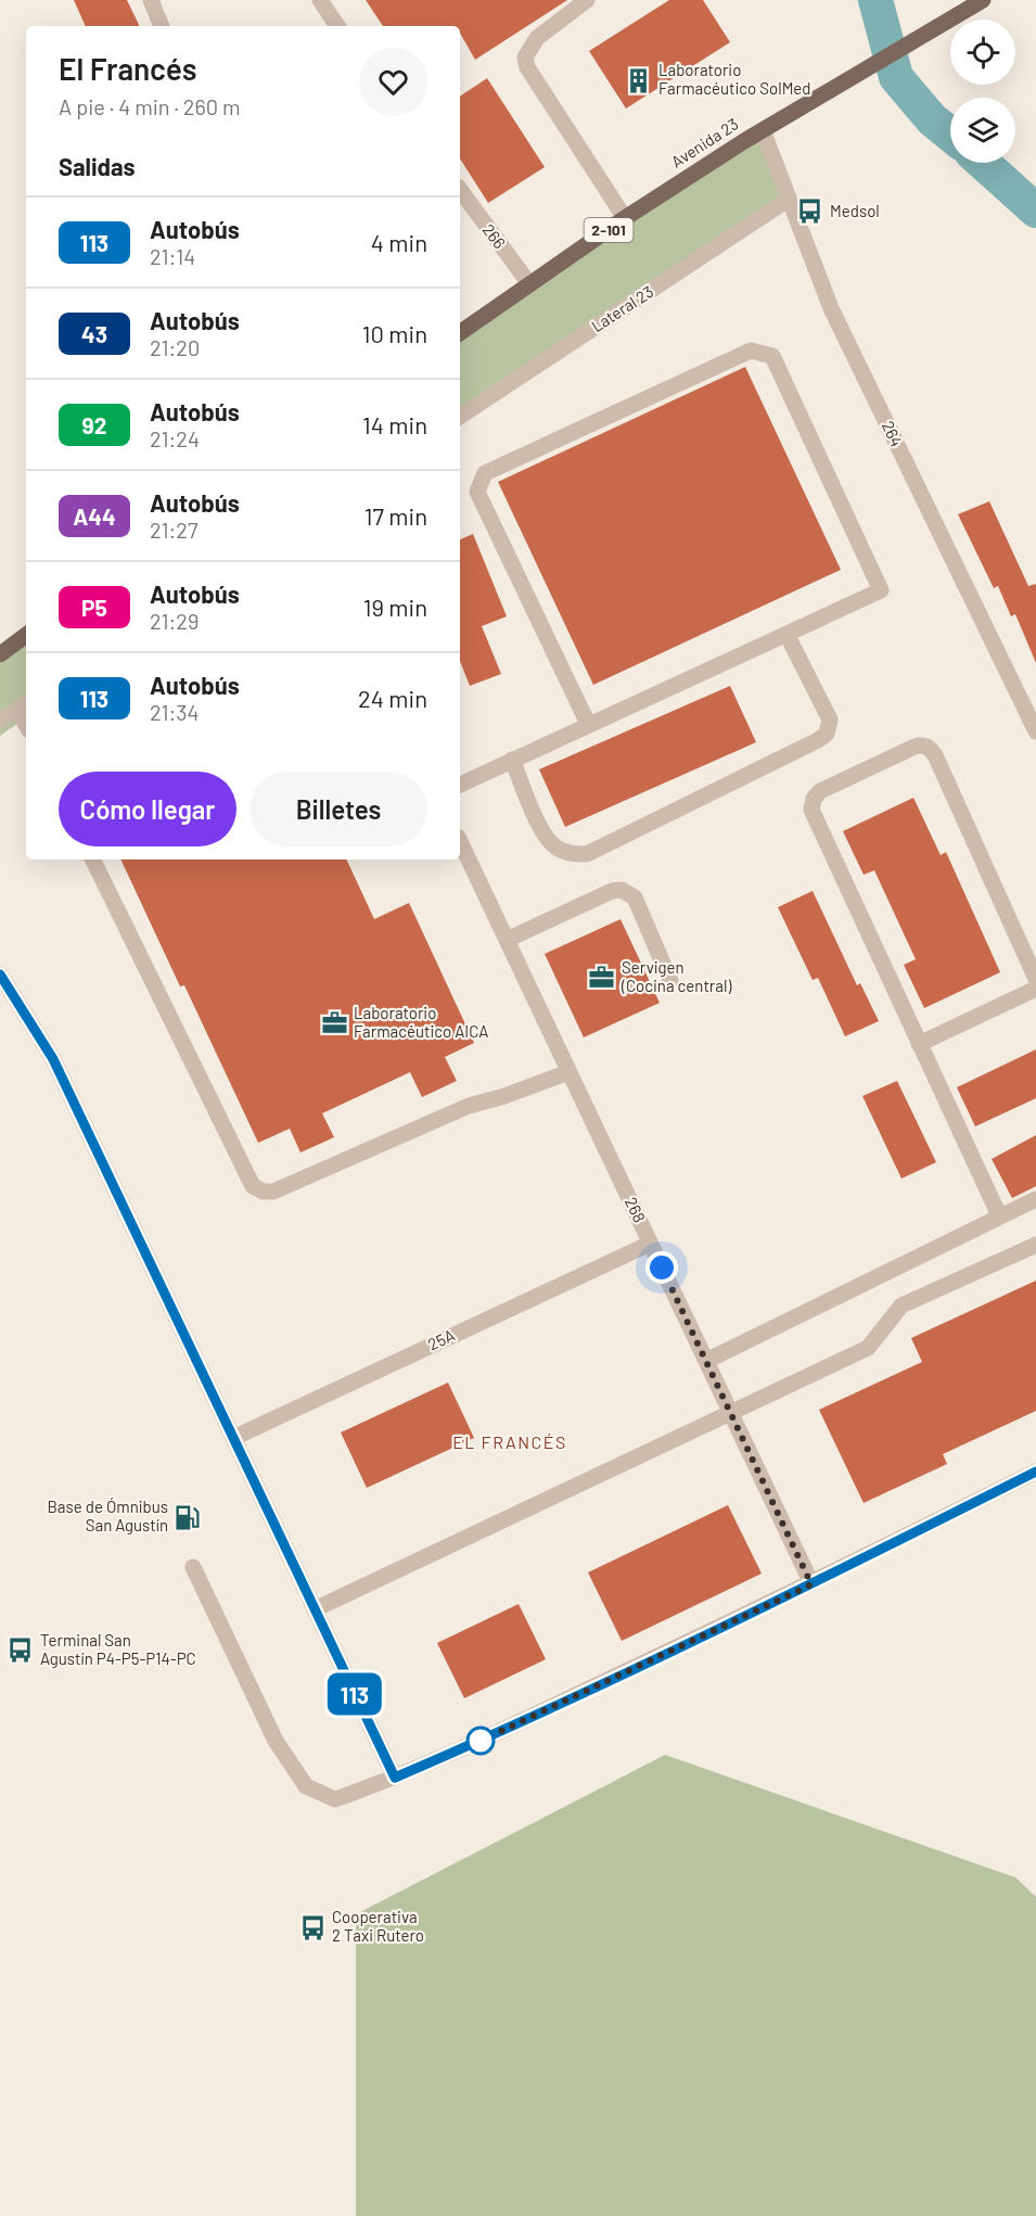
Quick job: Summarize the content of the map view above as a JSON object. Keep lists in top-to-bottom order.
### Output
{
  "streets": {
    "main road": ["Avenida 23", "2-101"],
    "street": [
      "266",
      "Lateral 23",
      "264",
      "268",
      "25A"
    ]
  },
  "crossings": [
    ["Avenida 23", "266"],
    ["Avenida 23", "264"],
    ["Lateral 23", "264"],
    ["268", "25A"]
  ],
  "districts": ["EL FRANCÉS"],
  "places": {
    "building": ["Laboratorio Farmacéutico SolMed"],
    "bus stop": ["Medsol", "Terminal San Agustín P4-P5-P14-PC", "Cooperativa 2 Taxi Rutero"],
    "office": ["Servigen (Cocina central)", "Laboratorio Farmacéutico AICA"],
    "fuel station": ["Base de Ómnibus San Agustín"]
  },
  "lines": ["bus line 113"],
  "page": {
    "on_map": "113",
    "heading": [
      ["El Francés", "A pie · 4 min · 260 m"],
      "Salidas"
    ],
    "list": [
      {
        "mark": "113",
        "name": "Autobús",
        "note": "21:14",
        "value": "4 min"
      },
      {
        "mark": "43",
        "name": "Autobús",
        "note": "21:20",
        "value": "10 min"
      },
      {
        "mark": "92",
        "name": "Autobús",
        "note": "21:24",
        "value": "14 min"
      },
      {
        "mark": "A44",
        "name": "Autobús",
        "note": "21:27",
        "value": "17 min"
      },
      {
        "mark": "P5",
        "name": "Autobús",
        "note": "21:29",
        "value": "19 min"
      },
      {
        "mark": "113",
        "name": "Autobús",
        "note": "21:34",
        "value": "24 min"
      }
    ],
    "buttons": ["Cómo llegar", "Billetes"]
  }
}
